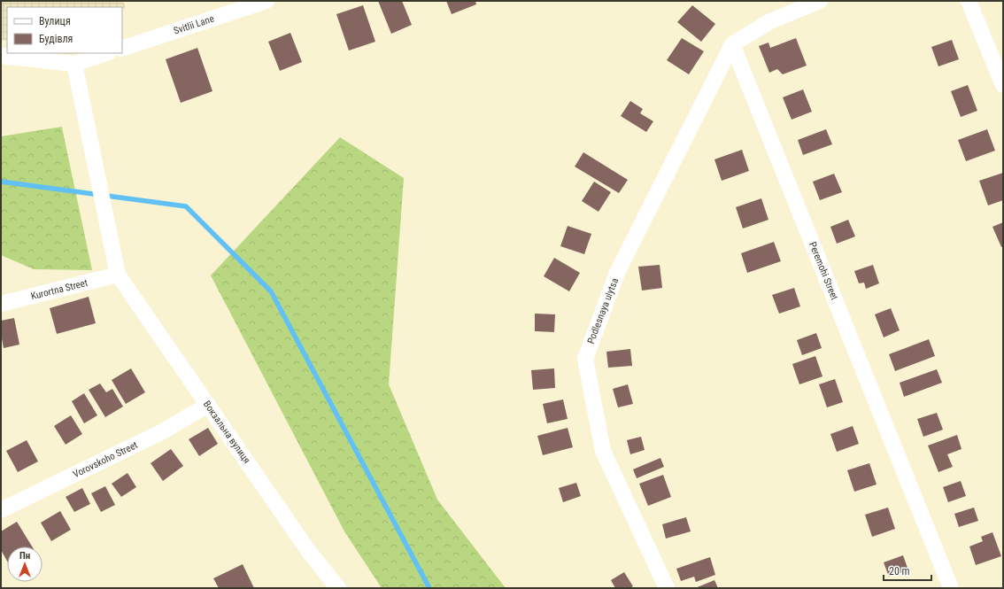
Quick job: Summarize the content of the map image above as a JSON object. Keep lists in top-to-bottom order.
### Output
{
  "streets": {
    "street": [
      "Svitlii Lane",
      "Peremohi Street",
      "Kurortna Street",
      "Podlesnaya ulytsa",
      "Вокзальна вулиця",
      "Vorovskoho Street"
    ]
  },
  "crossings": [
    ["Peremohi Street", "Podlesnaya ulytsa"],
    ["Kurortna Street", "Вокзальна вулиця"],
    ["Вокзальна вулиця", "Vorovskoho Street"]
  ],
  "legend": ["Вулиця", "Будівля"],
  "scale_bar": "20 m",
  "north": "top"
}
